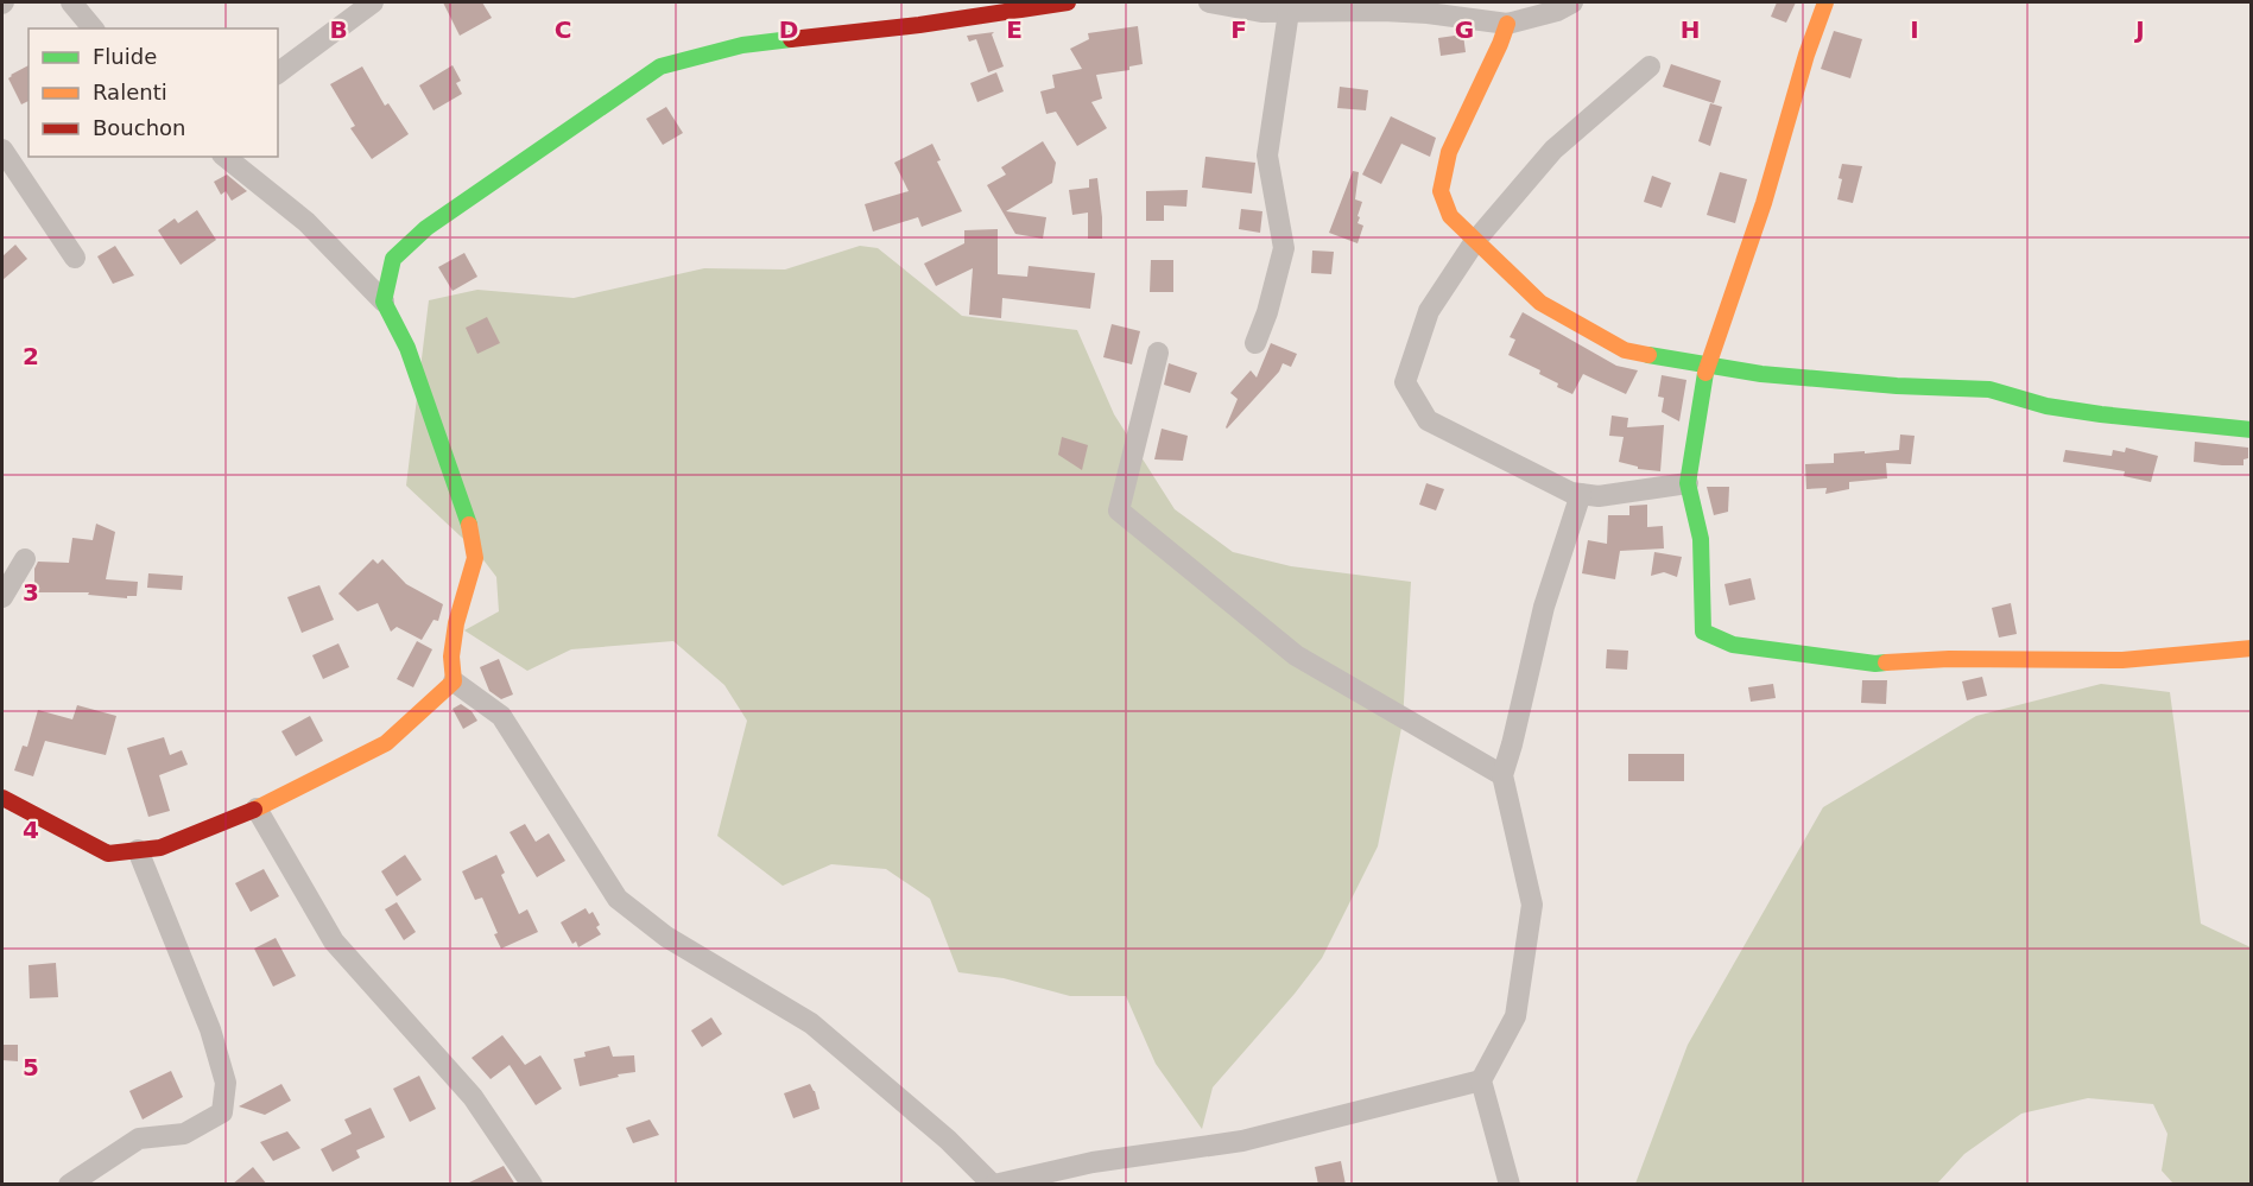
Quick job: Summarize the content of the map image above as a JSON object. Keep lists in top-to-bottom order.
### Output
{
  "legend": ["Fluide", "Ralenti", "Bouchon"],
  "grid": {
    "columns": [
      "B",
      "C",
      "D",
      "E",
      "F",
      "G",
      "H",
      "I",
      "J"
    ],
    "rows": [
      "2",
      "3",
      "4",
      "5"
    ]
  }
}
